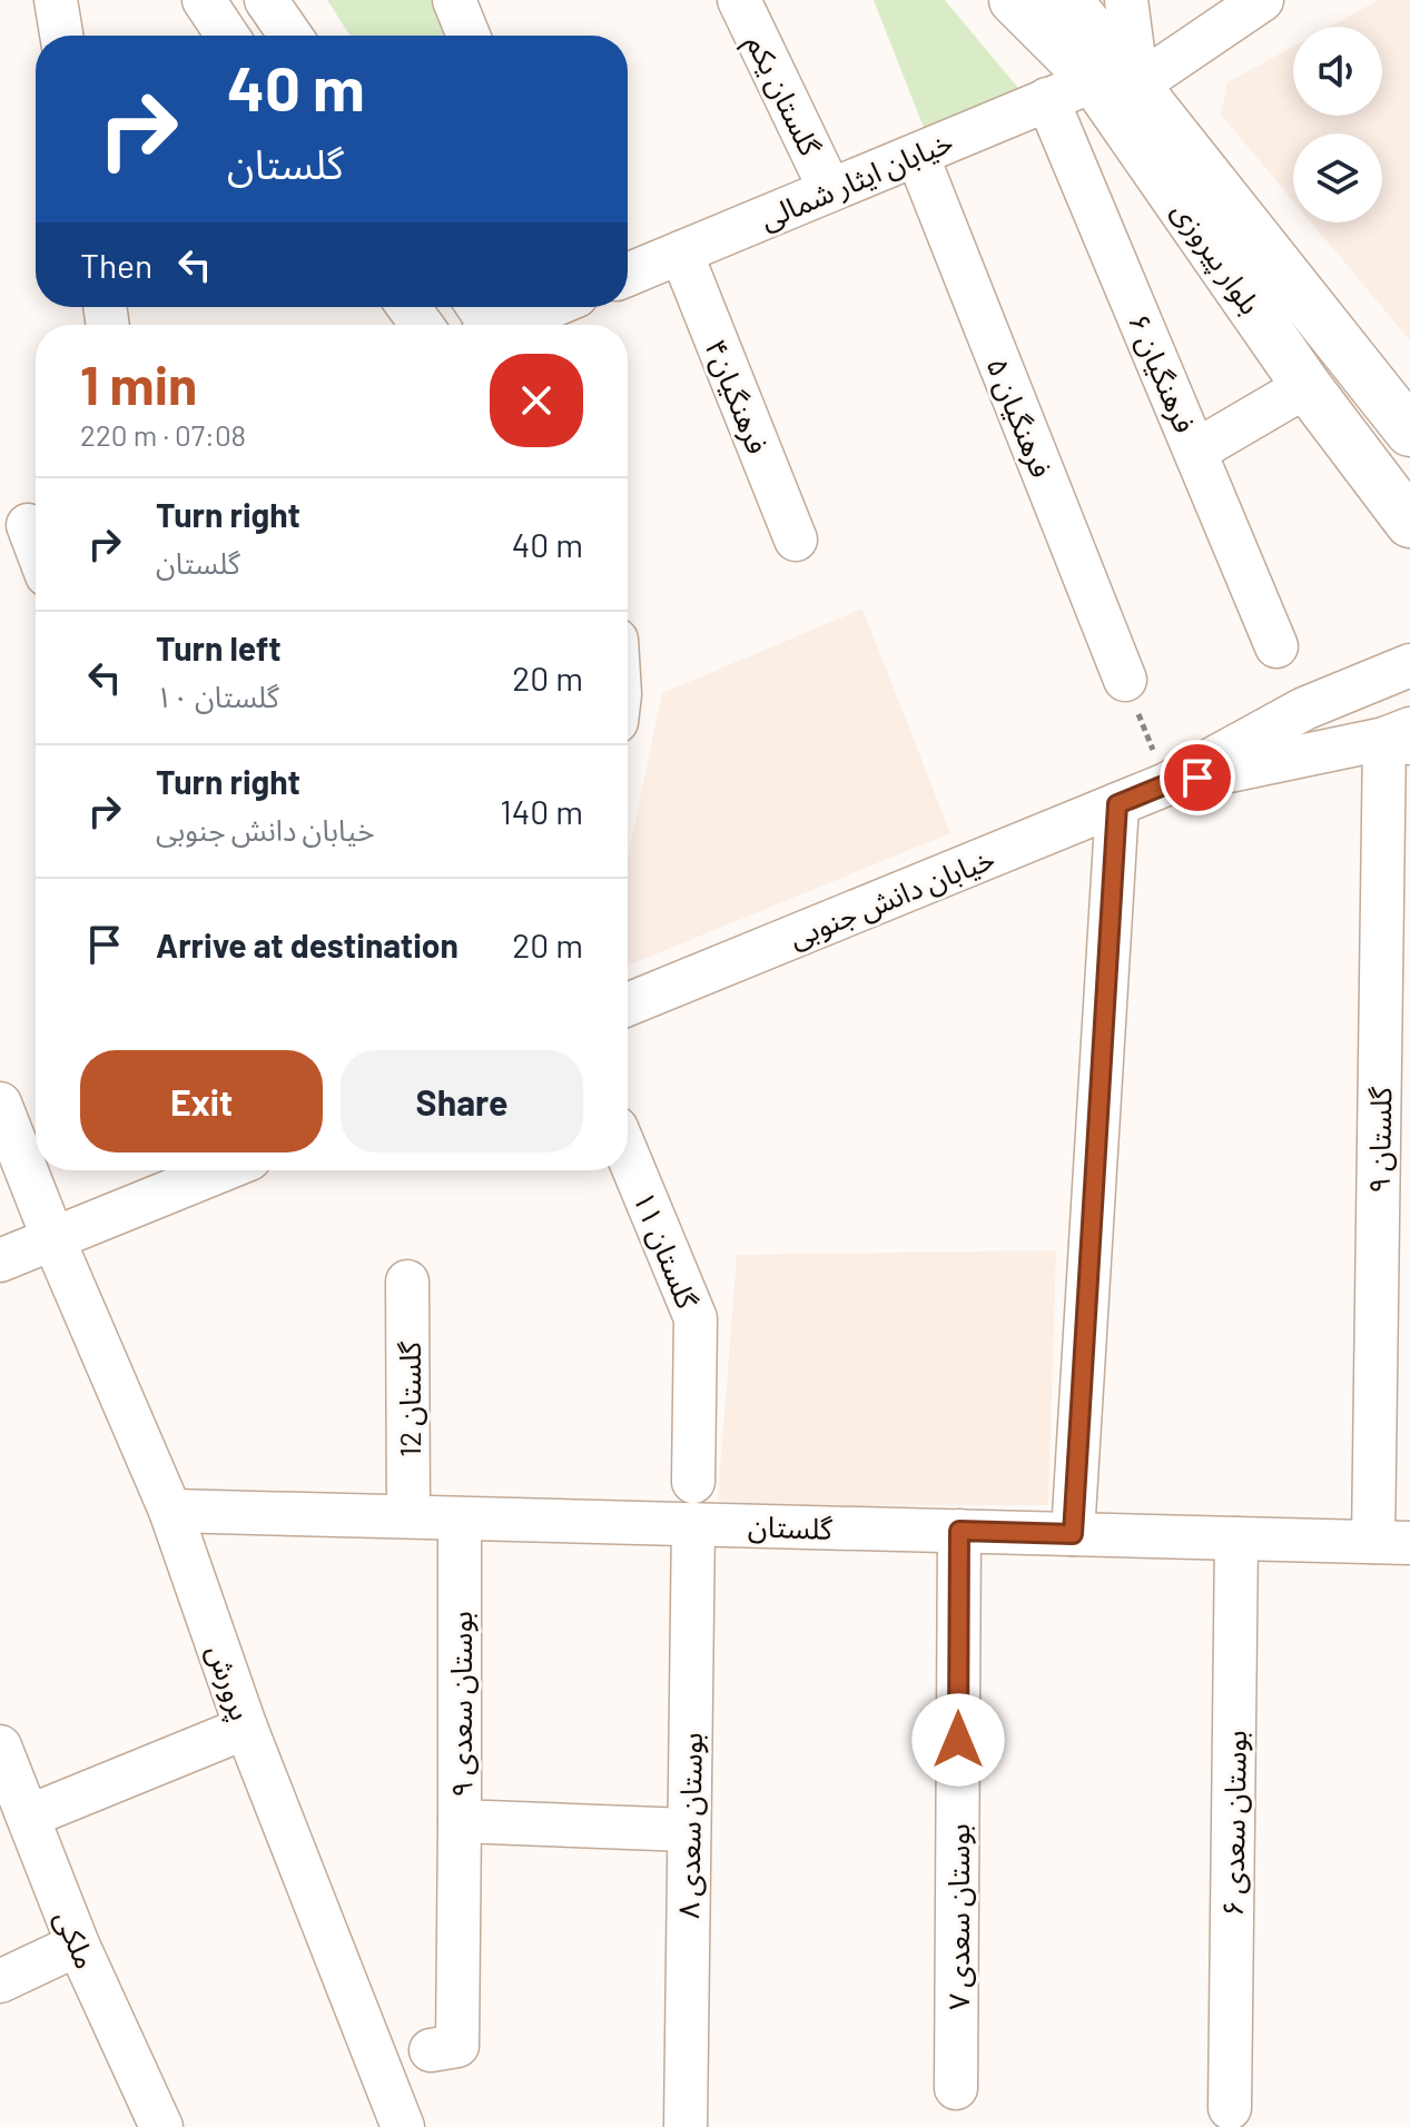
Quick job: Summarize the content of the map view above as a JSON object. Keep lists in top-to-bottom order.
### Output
{
  "streets": {
    "street": [
      "گلستان یکم",
      "خیابان ایثار شمالی",
      "بلوار پیروزی",
      "فرهنگیان ۶",
      "فرهنگیان۴",
      "فرهنگیان ۵",
      "خیابان دانش جنوبی",
      "گلستان ۹",
      "گلستان ۱۱",
      "گلستان 12",
      "گلستان",
      "پرورش",
      "بوستان سعدی ۹",
      "بوستان سعدی ۶",
      "بوستان سعدی ۸",
      "بوستان سعدی ۷",
      "ملکی"
    ]
  },
  "crossings": [
    ["گلستان یکم", "خیابان ایثار شمالی"],
    ["خیابان ایثار شمالی", "بلوار پیروزی"],
    ["خیابان ایثار شمالی", "فرهنگیان ۶"],
    ["خیابان ایثار شمالی", "فرهنگیان۴"],
    ["خیابان ایثار شمالی", "فرهنگیان ۵"],
    ["خیابان دانش جنوبی", "گلستان ۹"],
    ["گلستان ۹", "گلستان"],
    ["گلستان 12", "گلستان"],
    ["گلستان", "پرورش"],
    ["گلستان", "بوستان سعدی ۹"],
    ["گلستان", "بوستان سعدی ۶"],
    ["گلستان", "بوستان سعدی ۸"],
    ["گلستان", "بوستان سعدی ۷"],
    ["بوستان سعدی ۹", "بوستان سعدی ۸"]
  ],
  "page": {
    "turn": ["40 m", "گلستان"],
    "then": "Then",
    "heading": ["1 min", "220 m · 07:08"],
    "list": [
      {
        "name": "Turn right",
        "note": "گلستان",
        "value": "40 m"
      },
      {
        "name": "Turn left",
        "note": "گلستان ۱۰",
        "value": "20 m"
      },
      {
        "name": "Turn right",
        "note": "خیابان دانش جنوبی",
        "value": "140 m"
      },
      {
        "name": "Arrive at destination",
        "value": "20 m"
      }
    ],
    "buttons": ["Exit", "Share"]
  }
}
